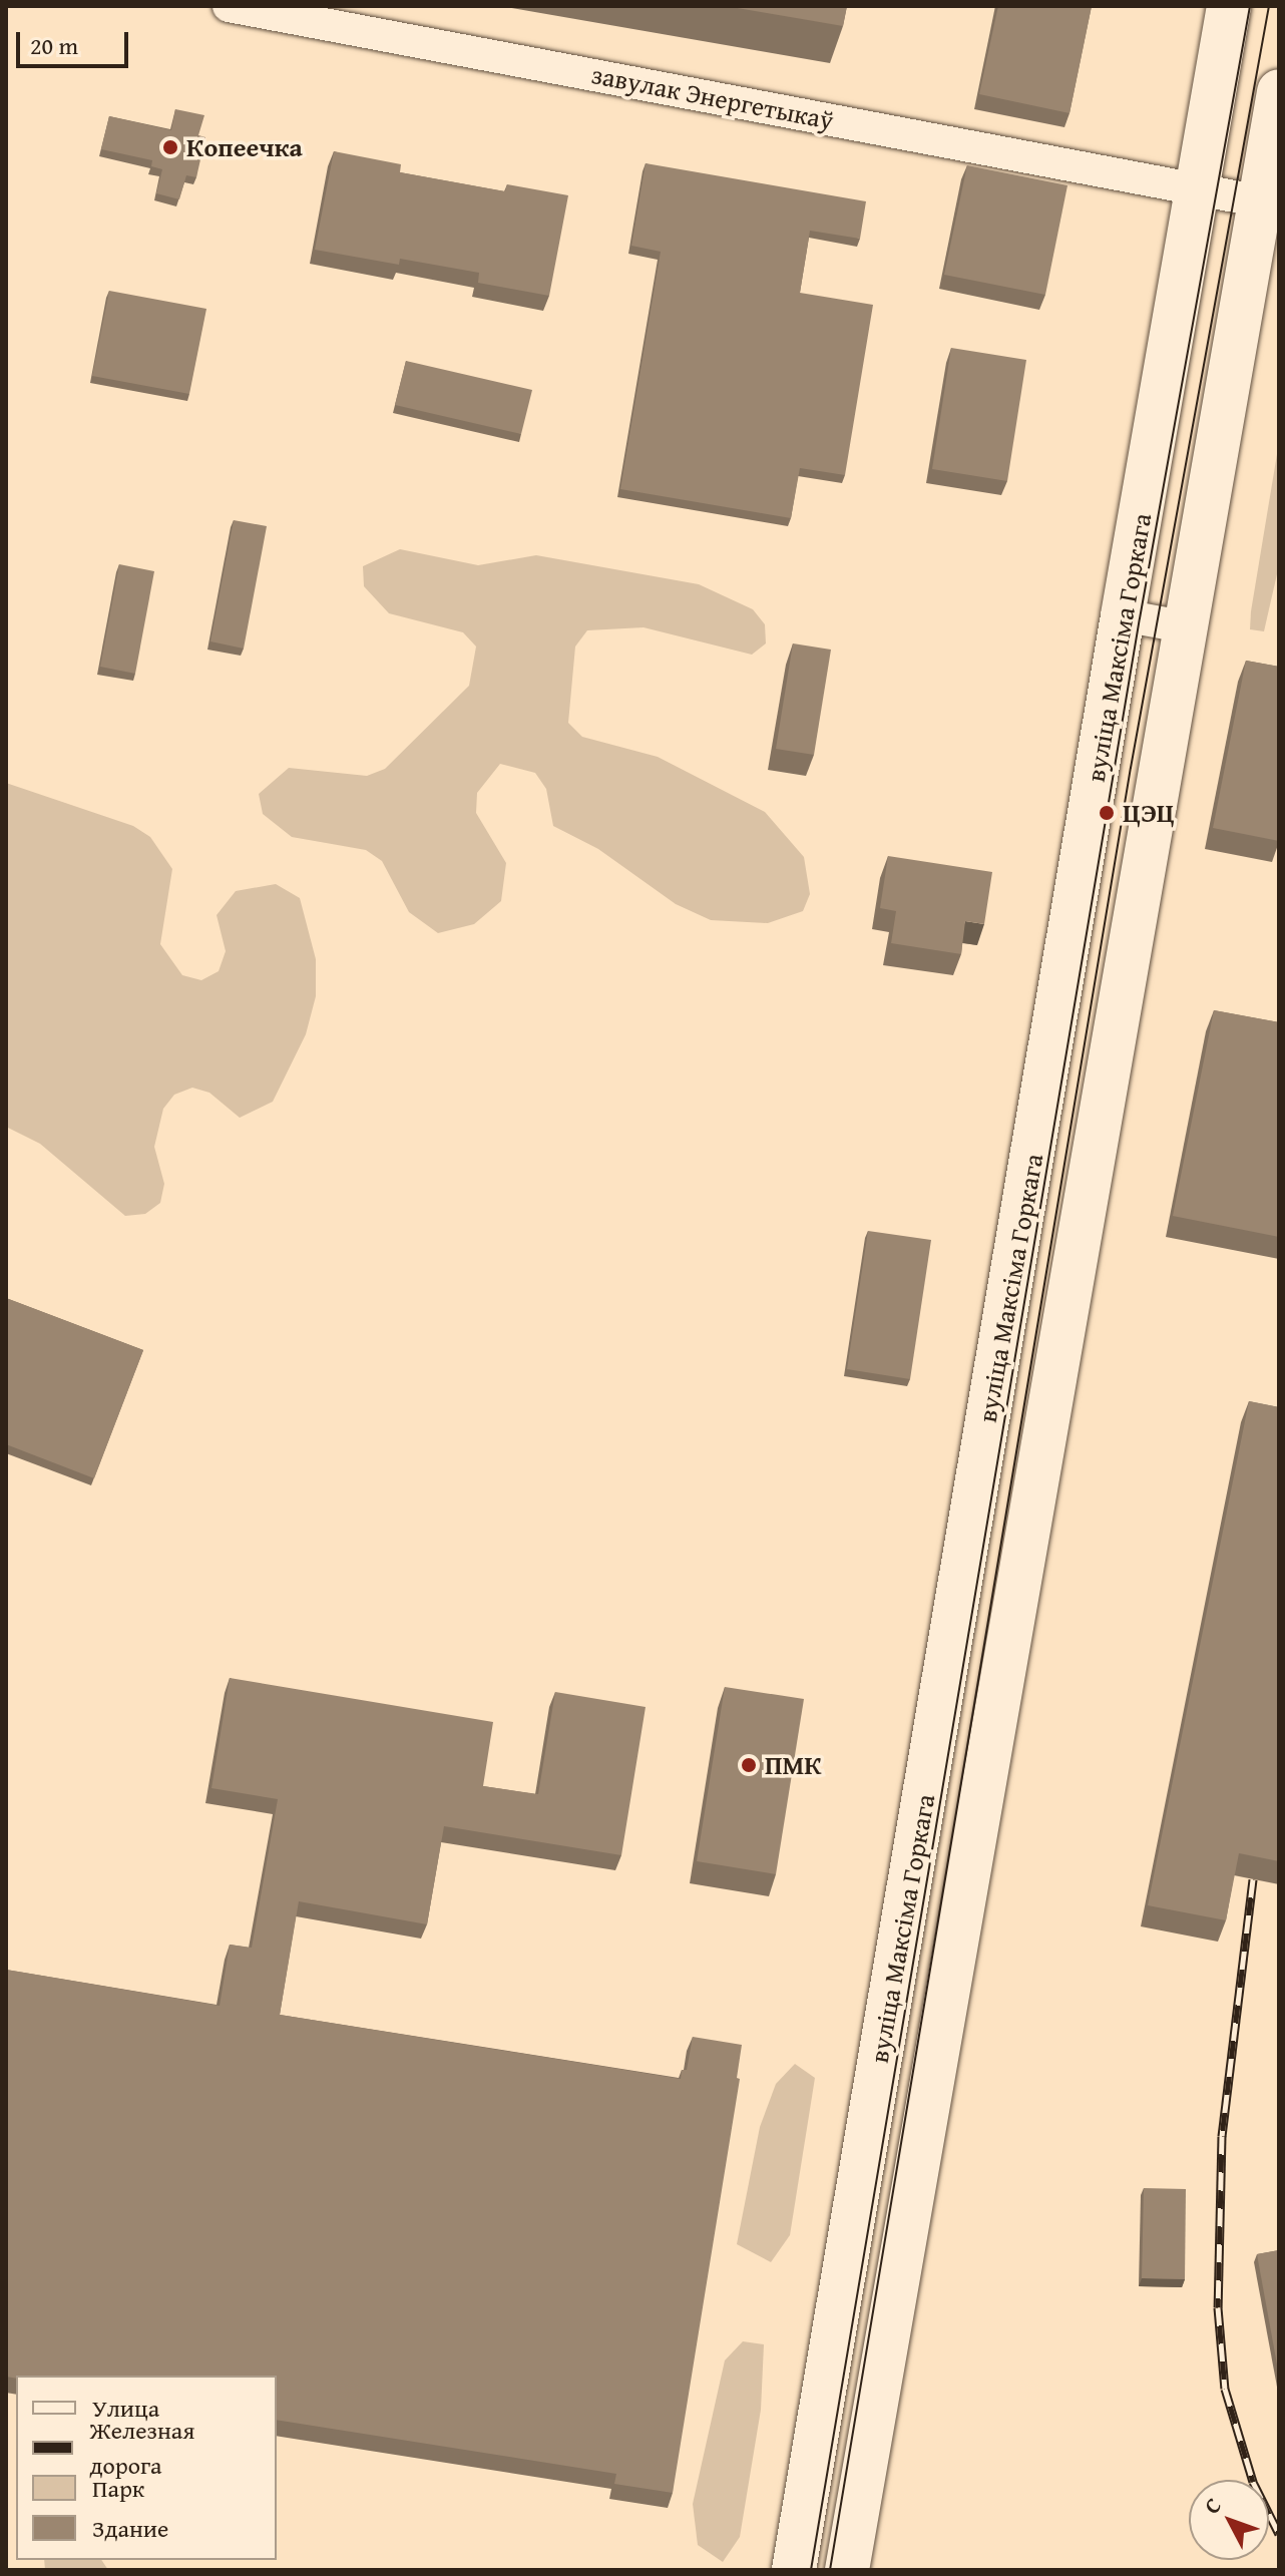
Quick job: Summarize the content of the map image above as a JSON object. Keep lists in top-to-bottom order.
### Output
{
  "streets": {
    "main road": ["вуліца Максіма Горкага"],
    "street": ["завулак Энергетыкаў"]
  },
  "crossings": [
    ["завулак Энергетыкаў", "вуліца Максіма Горкага"]
  ],
  "places": ["Копеечка", "ЦЭЦ", "ПМК"],
  "legend": [
    "Улица",
    "Железная дорога",
    "Парк",
    "Здание"
  ],
  "scale_bar": "20 m",
  "north": "top left"
}
